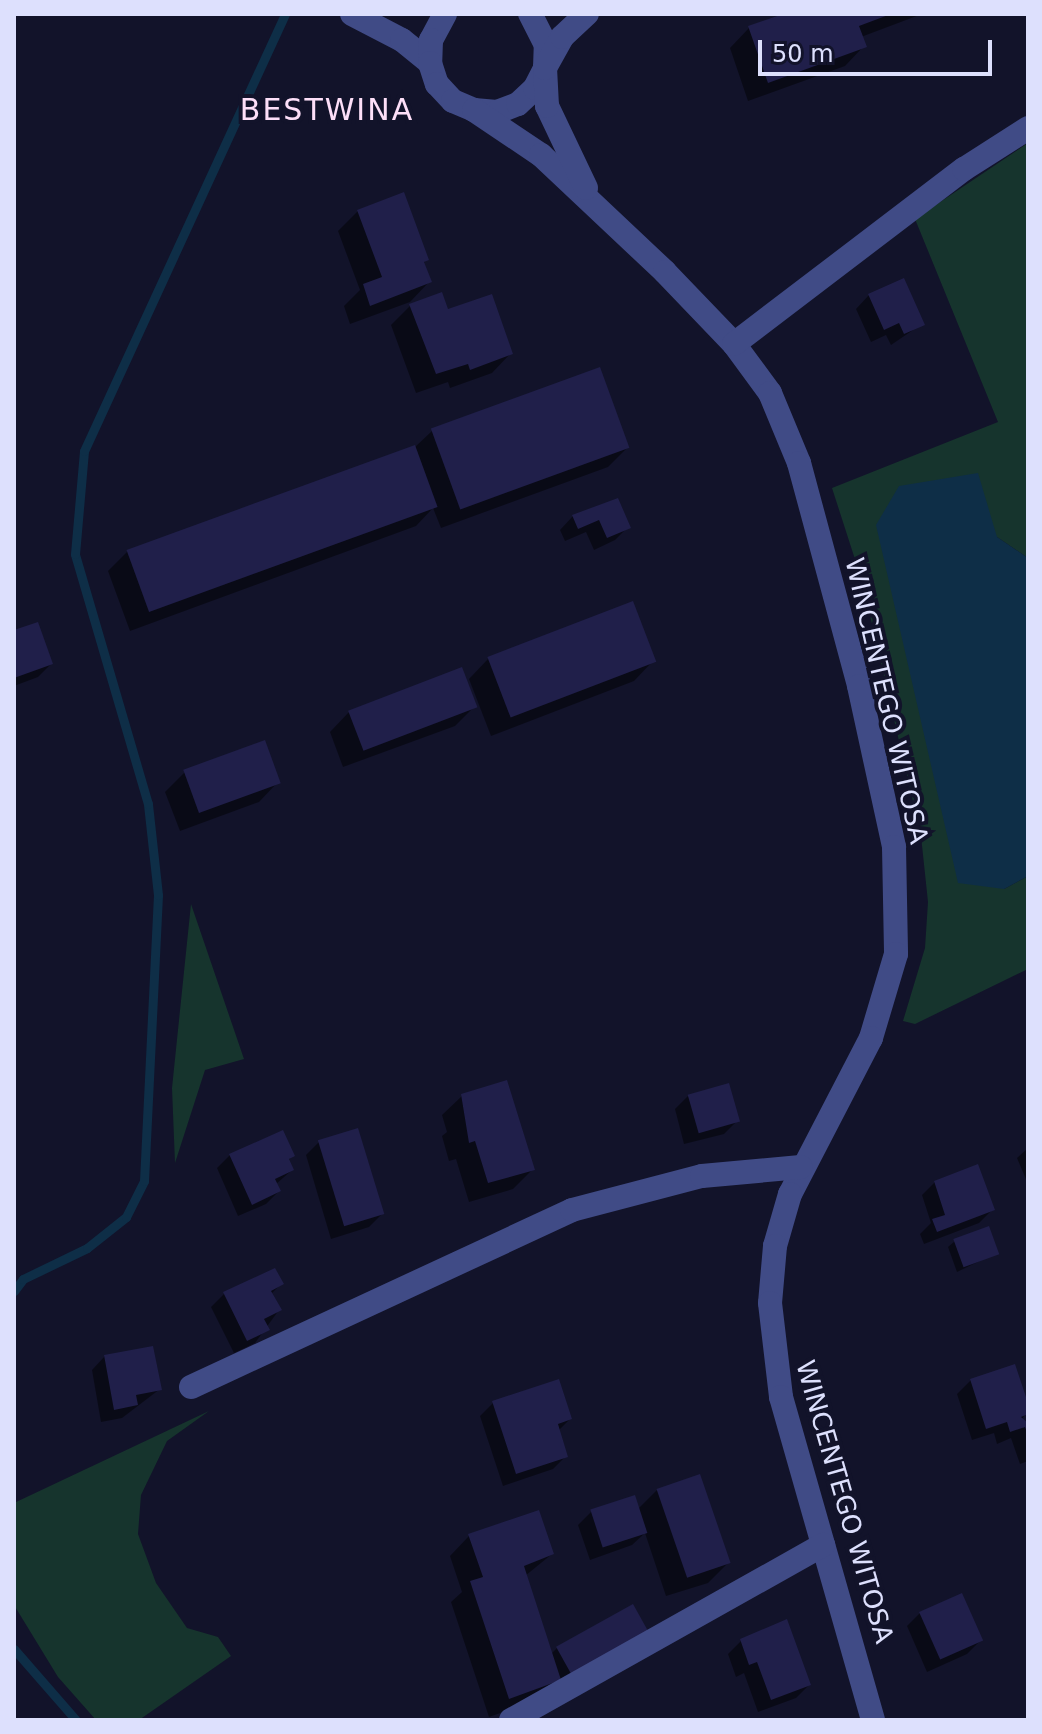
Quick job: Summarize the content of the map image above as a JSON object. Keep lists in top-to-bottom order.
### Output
{
  "streets": {
    "street": ["WINCENTEGO WITOSA"]
  },
  "districts": ["BESTWINA"],
  "scale_bar": "50 m"
}
